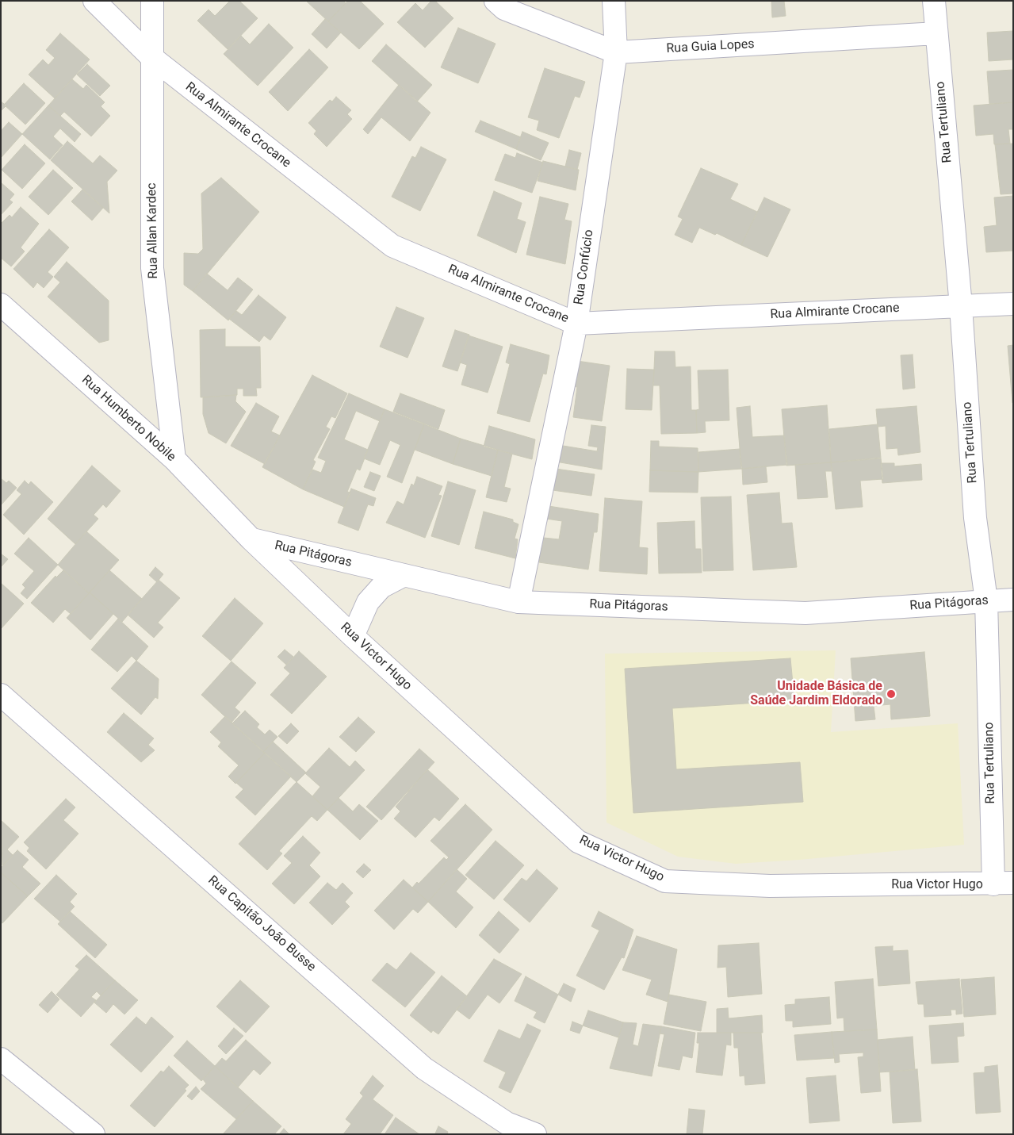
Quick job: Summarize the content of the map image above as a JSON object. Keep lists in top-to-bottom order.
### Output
{
  "streets": {
    "street": [
      "Rua Guia Lopes",
      "Rua Tertuliano",
      "Rua Almirante Crocane",
      "Rua Allan Kardec",
      "Rua Confúcio",
      "Rua Humberto Nobile",
      "Rua Pitágoras",
      "Rua Victor Hugo",
      "Rua Capitão João Busse"
    ]
  },
  "crossings": [
    ["Rua Guia Lopes", "Rua Tertuliano"],
    ["Rua Guia Lopes", "Rua Confúcio"],
    ["Rua Tertuliano", "Rua Almirante Crocane"],
    ["Rua Tertuliano", "Rua Pitágoras"],
    ["Rua Tertuliano", "Rua Victor Hugo"],
    ["Rua Almirante Crocane", "Rua Allan Kardec"],
    ["Rua Almirante Crocane", "Rua Confúcio"],
    ["Rua Allan Kardec", "Rua Humberto Nobile"],
    ["Rua Confúcio", "Rua Pitágoras"],
    ["Rua Humberto Nobile", "Rua Pitágoras"],
    ["Rua Humberto Nobile", "Rua Victor Hugo"],
    ["Rua Pitágoras", "Rua Victor Hugo"]
  ],
  "places": ["Unidade Básica de Saúde Jardim Eldorado"]
}
